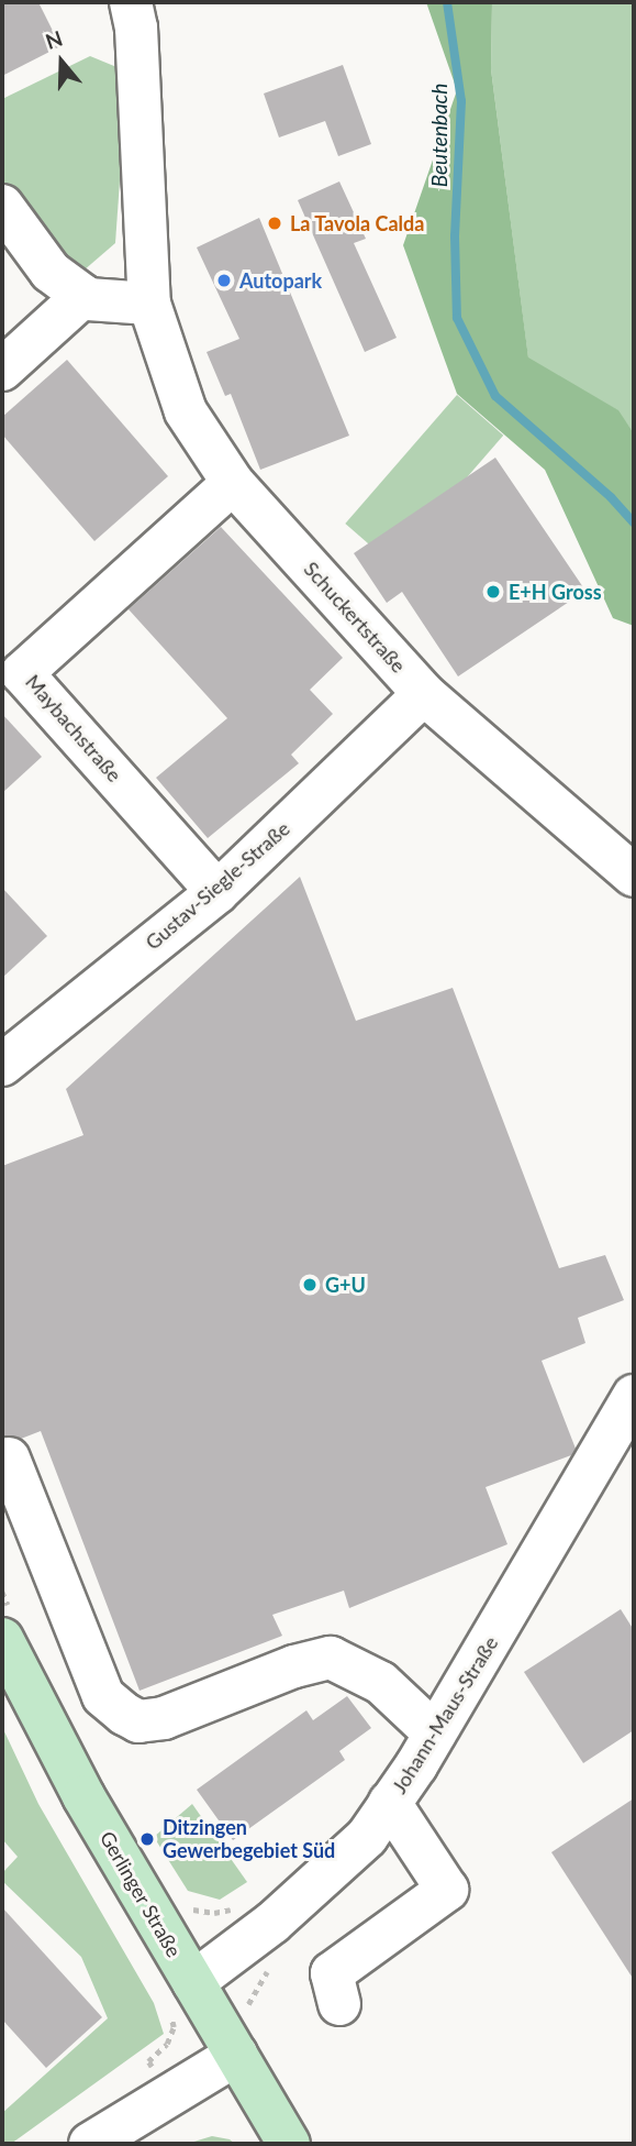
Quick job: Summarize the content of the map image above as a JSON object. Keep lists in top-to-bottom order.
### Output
{
  "streets": {
    "main road": ["Gerlinger Straße"],
    "street": [
      "Schuckertstraße",
      "Maybachstraße",
      "Gustav-Siegle-Straße",
      "Johann-Maus-Straße"
    ]
  },
  "crossings": [
    ["Schuckertstraße", "Maybachstraße"],
    ["Schuckertstraße", "Gustav-Siegle-Straße"],
    ["Maybachstraße", "Gustav-Siegle-Straße"],
    ["Johann-Maus-Straße", "Gerlinger Straße"]
  ],
  "water": ["Beutenbach"],
  "places": [
    "La Tavola Calda",
    "Autopark",
    "E+H Gross",
    "G+U",
    "Ditzingen Gewerbegebiet Süd"
  ],
  "north": "top"
}
